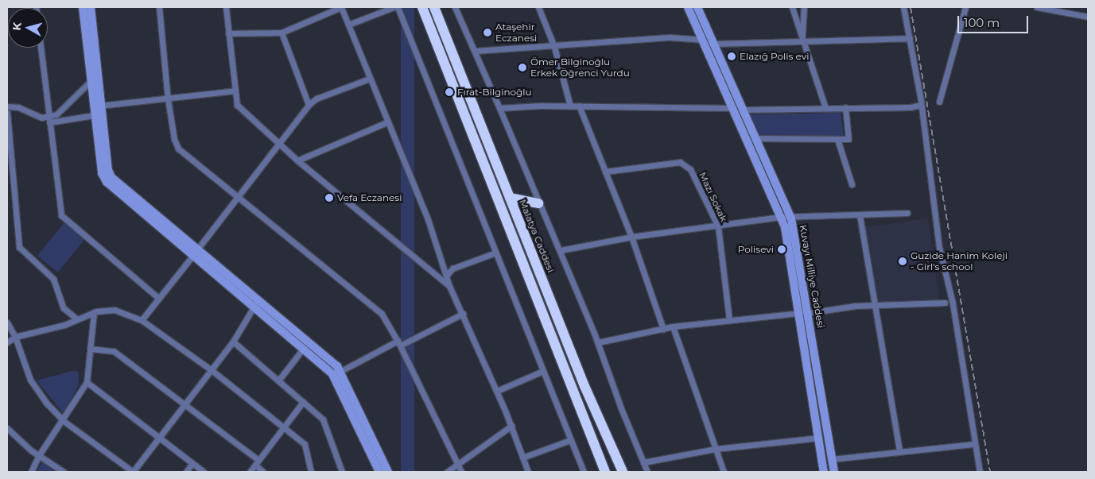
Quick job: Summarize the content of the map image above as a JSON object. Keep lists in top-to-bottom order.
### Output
{
  "streets": {
    "highway": ["Malatya Caddesi"],
    "main road": ["Kuvayı Milliye Caddesi"],
    "street": ["Mazı Sokak"]
  },
  "places": [
    "Ataşehir Eczanesi",
    "Elazığ Polis evi",
    "Ömer Bilginoğlu Erkek Öğrenci Yurdu",
    "Fırat-Bilginoğlu",
    "Vefa Eczanesi",
    "Polisevi",
    "Guzide Hanim Koleji - Girl's school"
  ],
  "scale_bar": "100 m",
  "north": "left"
}
